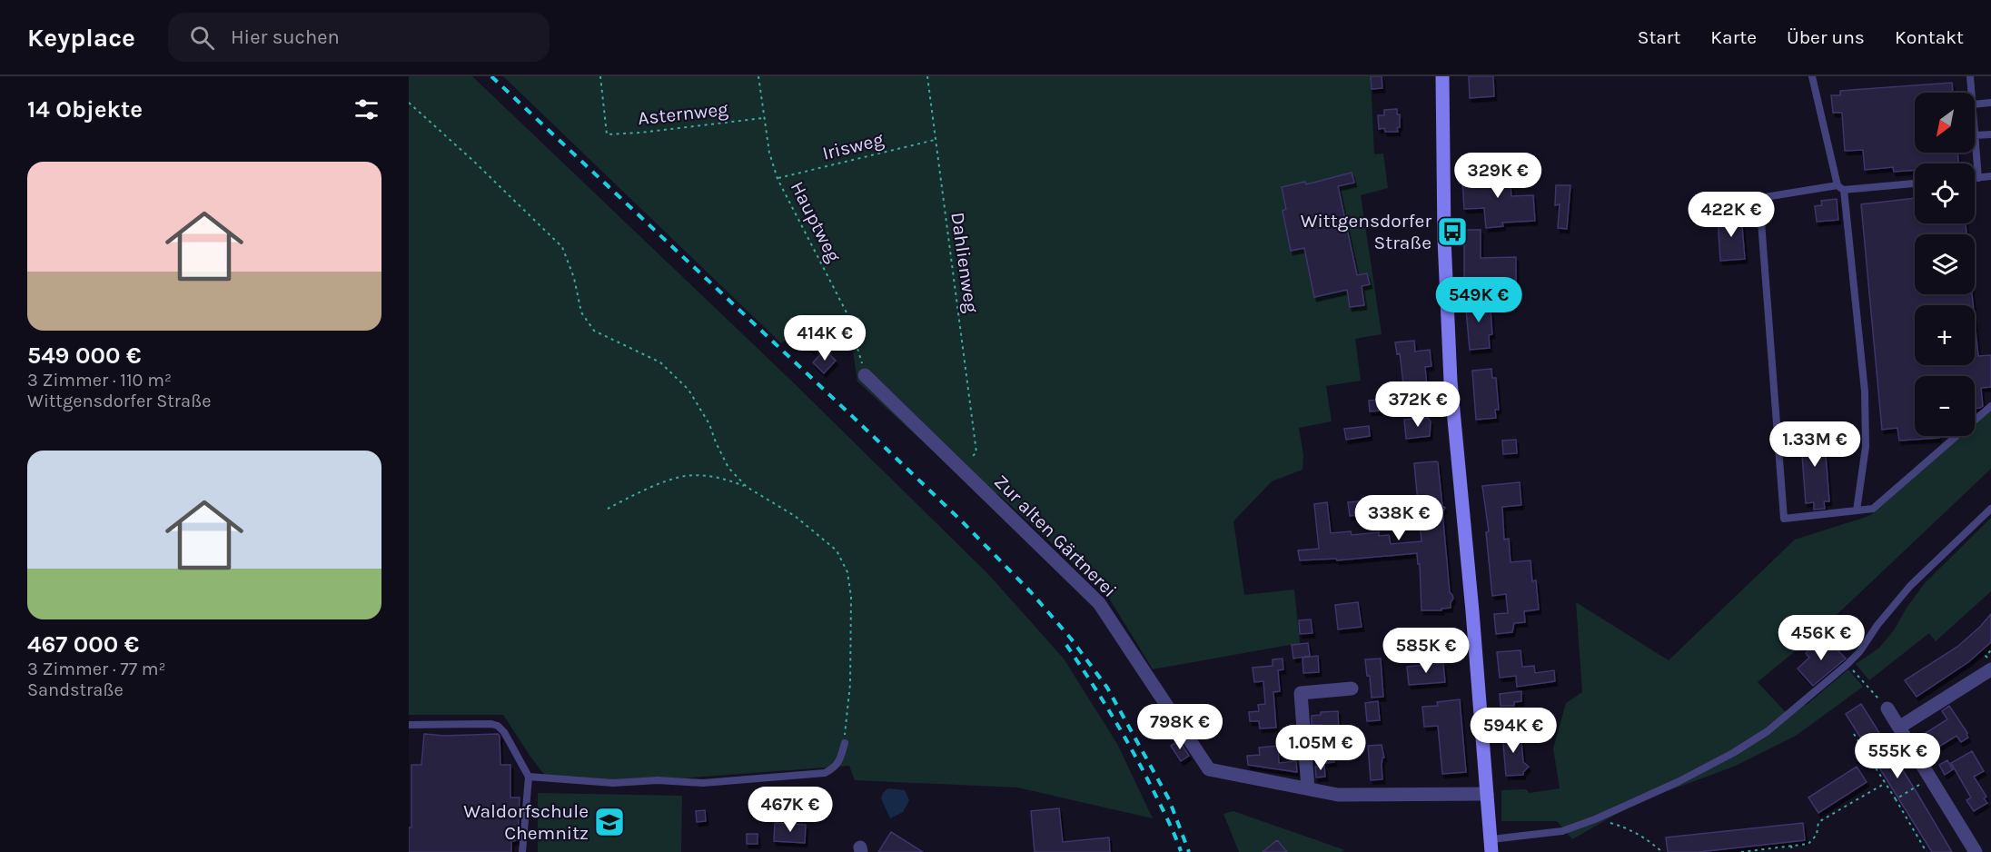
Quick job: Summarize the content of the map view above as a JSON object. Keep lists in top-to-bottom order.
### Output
{
  "streets": {
    "street": ["Zur alten Gärtnerei"],
    "path": [
      "Asternweg",
      "Irisweg",
      "Hauptweg",
      "Dahlienweg"
    ]
  },
  "crossings": [
    ["Asternweg", "Hauptweg"],
    ["Irisweg", "Hauptweg"],
    ["Irisweg", "Dahlienweg"],
    ["Hauptweg", "Zur alten Gärtnerei"]
  ],
  "places": {
    "bus stop": ["Wittgensdorfer Straße"],
    "school or university": ["Waldorfschule Chemnitz"]
  },
  "north": "bottom left",
  "page": {
    "header": "Keyplace",
    "search": "Hier suchen",
    "nav": [
      "Start",
      "Karte",
      "Über uns",
      "Kontakt"
    ],
    "heading": "14 Objekte",
    "map_buttons": ["+", "−"],
    "list": [
      {
        "name": "549 000 €",
        "note": "3 Zimmer · 110 m² · Wittgensdorfer Straße"
      },
      {
        "name": "467 000 €",
        "note": "3 Zimmer · 77 m² · Sandstraße"
      }
    ],
    "price": [
      "329K €",
      "422K €",
      "549K €",
      "414K €",
      "372K €",
      "1.33M €",
      "338K €",
      "456K €",
      "585K €",
      "798K €",
      "594K €",
      "1.05M €",
      "555K €",
      "467K €"
    ]
  }
}
